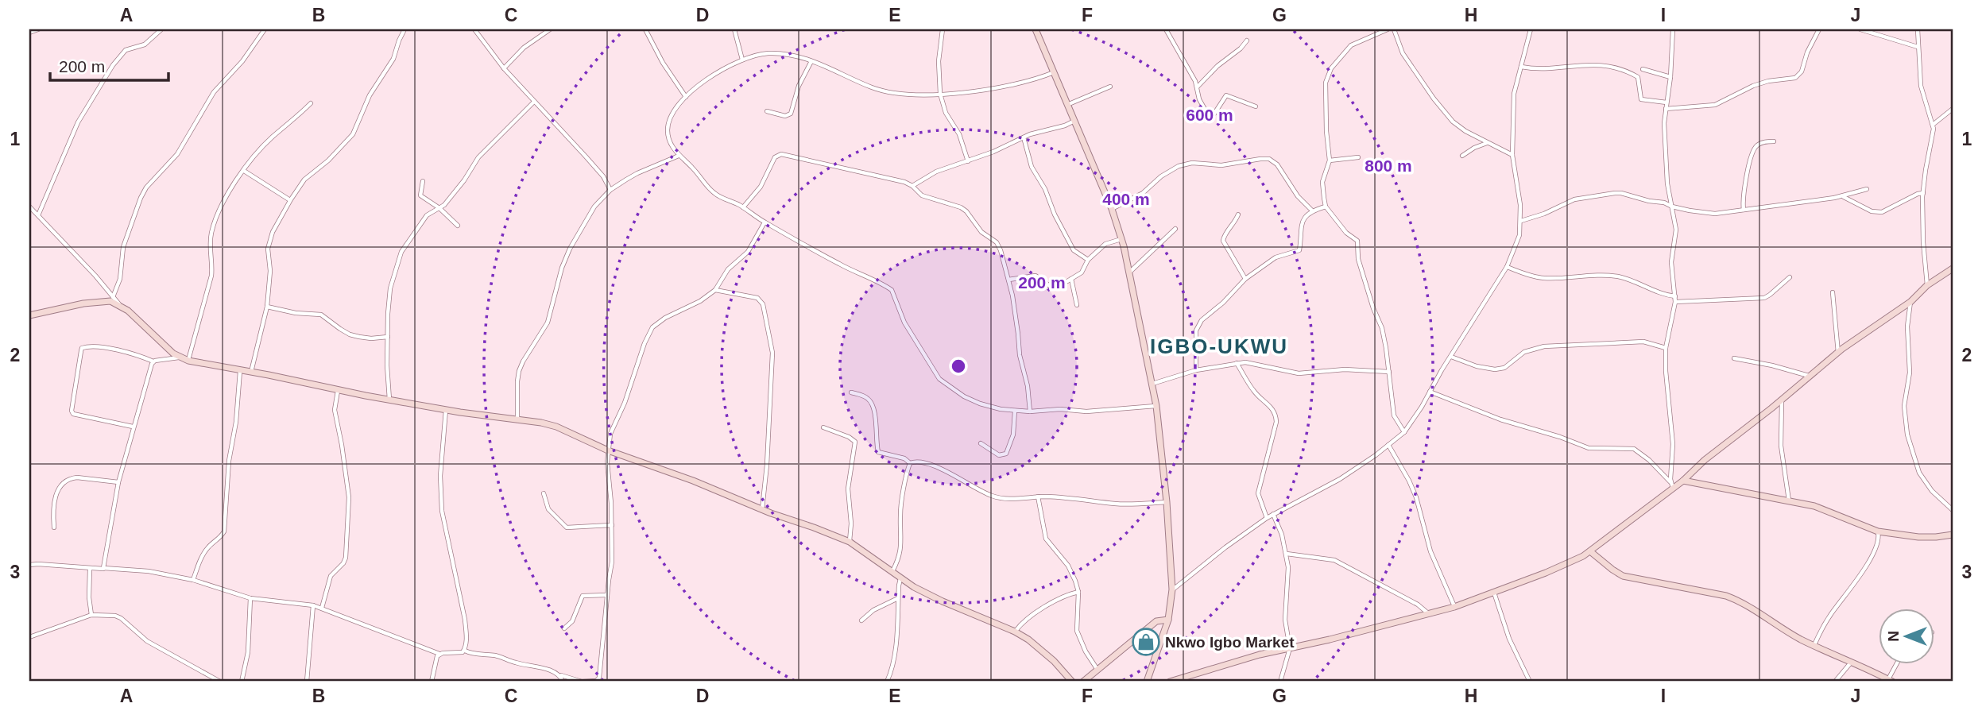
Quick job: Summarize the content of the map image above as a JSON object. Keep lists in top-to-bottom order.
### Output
{
  "districts": ["IGBO-UKWU"],
  "places": {
    "shop": ["Nkwo Igbo Market"]
  },
  "scale_bar": "200 m",
  "north": "left",
  "grid": {
    "columns": [
      "A",
      "B",
      "C",
      "D",
      "E",
      "F",
      "G",
      "H",
      "I",
      "J"
    ],
    "rows": ["1", "2", "3"]
  },
  "rings": [
    "600 m",
    "800 m",
    "400 m",
    "200 m"
  ]
}
